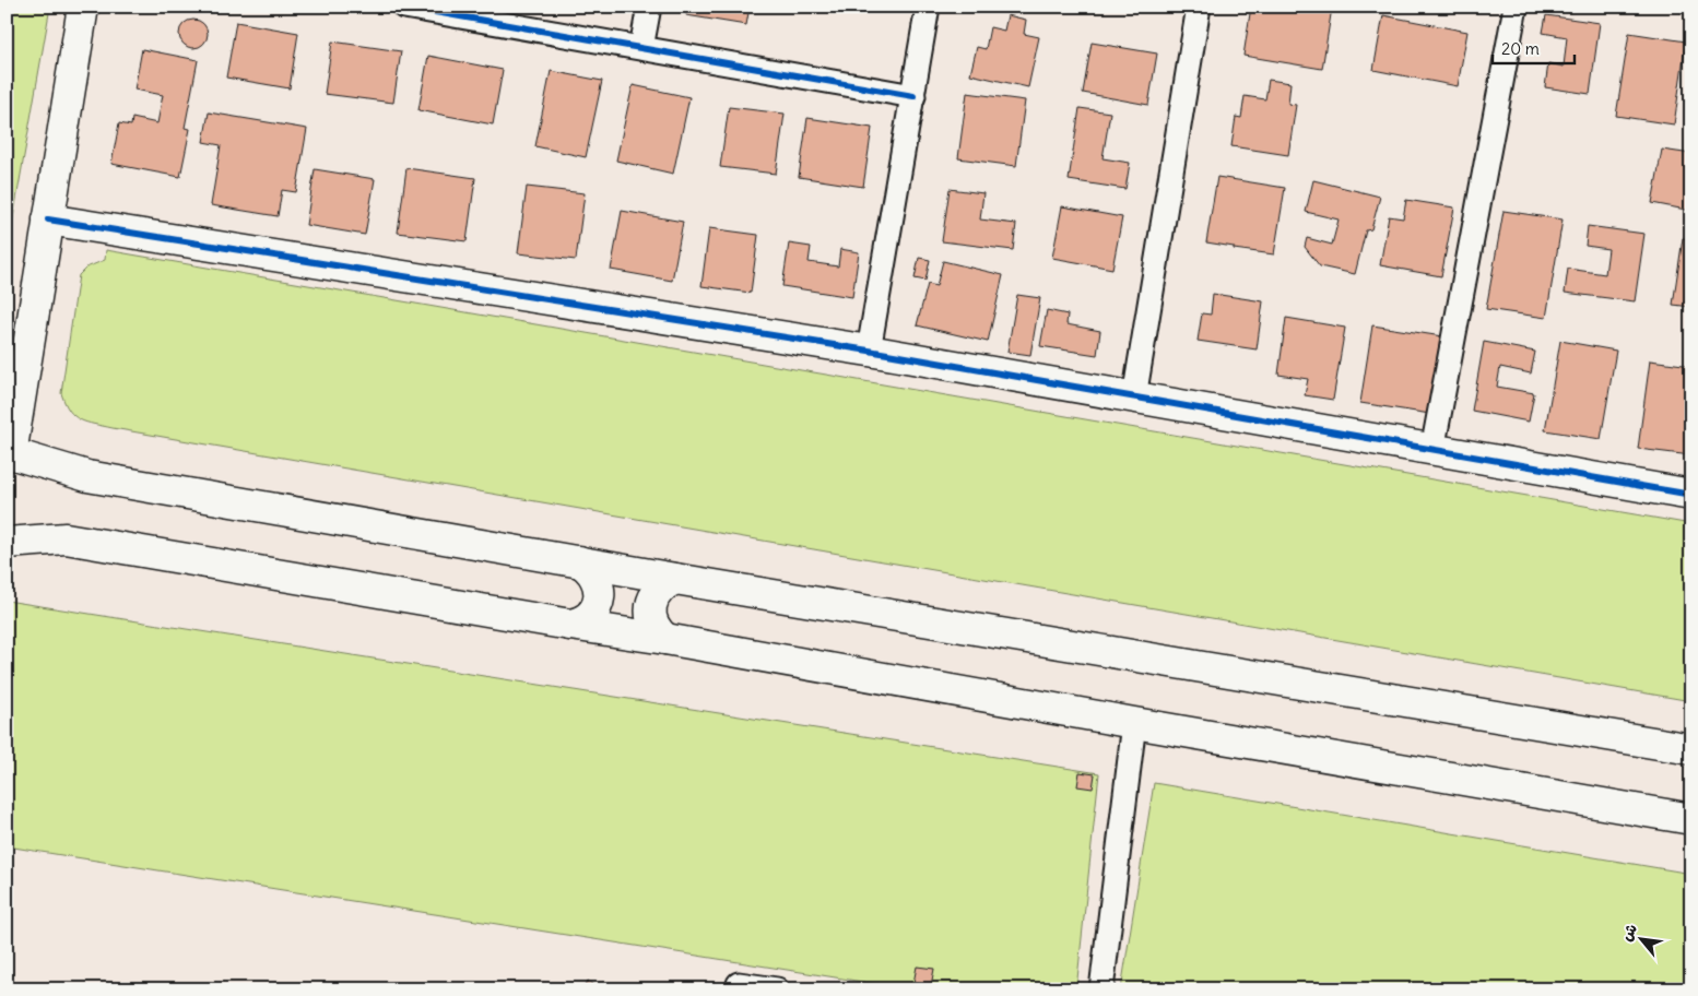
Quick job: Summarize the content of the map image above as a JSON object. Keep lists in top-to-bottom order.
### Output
{
  "scale_bar": "20 m",
  "north": "top left"
}
